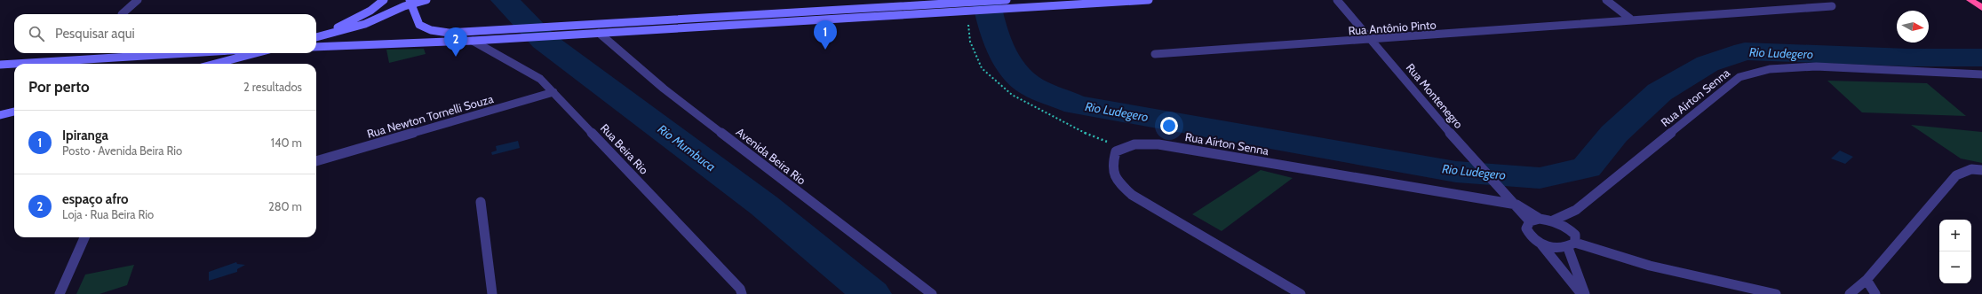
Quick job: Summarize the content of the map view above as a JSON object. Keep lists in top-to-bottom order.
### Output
{
  "streets": {
    "street": [
      "Rua Antônio Pinto",
      "Rua Montenegro",
      "Rua Aírton Senna",
      "Rua Newton Tornelli Souza",
      "Rua Beira Rio",
      "Avenida Beira Rio"
    ]
  },
  "crossings": [
    ["Rua Antônio Pinto", "Rua Montenegro"],
    ["Rua Montenegro", "Rua Aírton Senna"],
    ["Rua Newton Tornelli Souza", "Rua Beira Rio"]
  ],
  "water": ["Rio Ludegero", "Rio Mumbuca"],
  "north": "right",
  "page": {
    "search": "Pesquisar aqui",
    "pins": ["1", "2"],
    "heading": ["Por perto", "2 resultados"],
    "list": [
      {
        "mark": "1",
        "name": "Ipiranga",
        "note": "Posto · Avenida Beira Rio",
        "value": "140 m"
      },
      {
        "mark": "2",
        "name": "espaço afro",
        "note": "Loja · Rua Beira Rio",
        "value": "280 m"
      }
    ],
    "map_buttons": ["+", "−"]
  }
}
